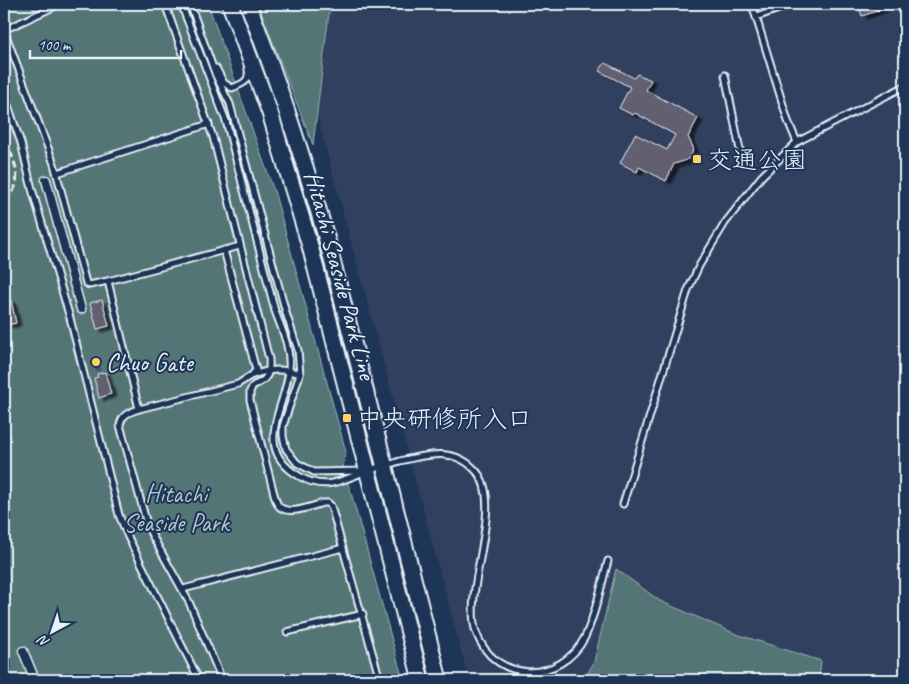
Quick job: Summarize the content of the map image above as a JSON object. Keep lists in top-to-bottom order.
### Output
{
  "streets": {
    "main road": ["Hitachi Seaside Park Line"]
  },
  "parks": ["Hitachi Seaside Park"],
  "places": {
    "transit": ["交通公園", "中央研修所入口"],
    "other": ["Chuo Gate"]
  },
  "scale_bar": "100 m",
  "north": "bottom left"
}
